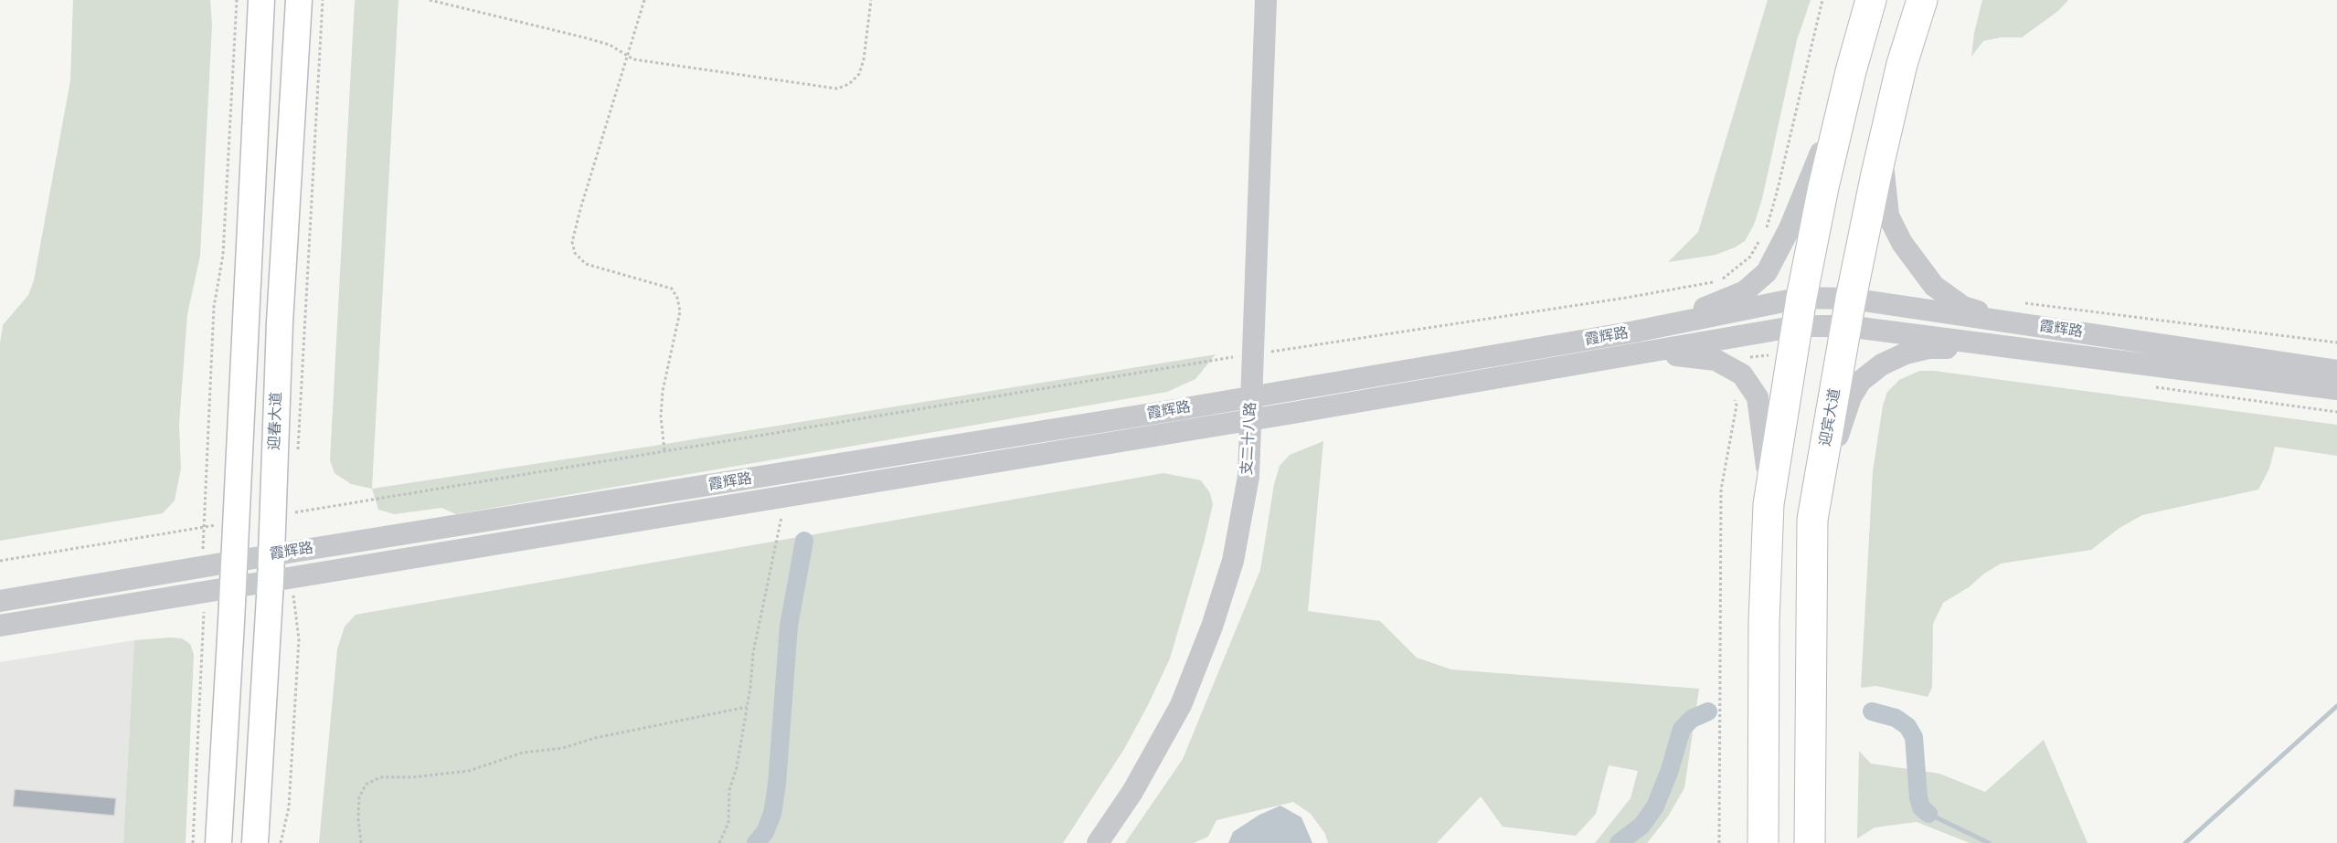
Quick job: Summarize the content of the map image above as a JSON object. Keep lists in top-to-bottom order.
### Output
{
  "streets": {
    "highway": ["迎宾大道"],
    "main road": ["迎春大道"],
    "street": ["霞辉路", "支二十八路"]
  },
  "crossings": [
    ["霞辉路", "迎宾大道"],
    ["霞辉路", "迎春大道"],
    ["霞辉路", "支二十八路"]
  ]
}
